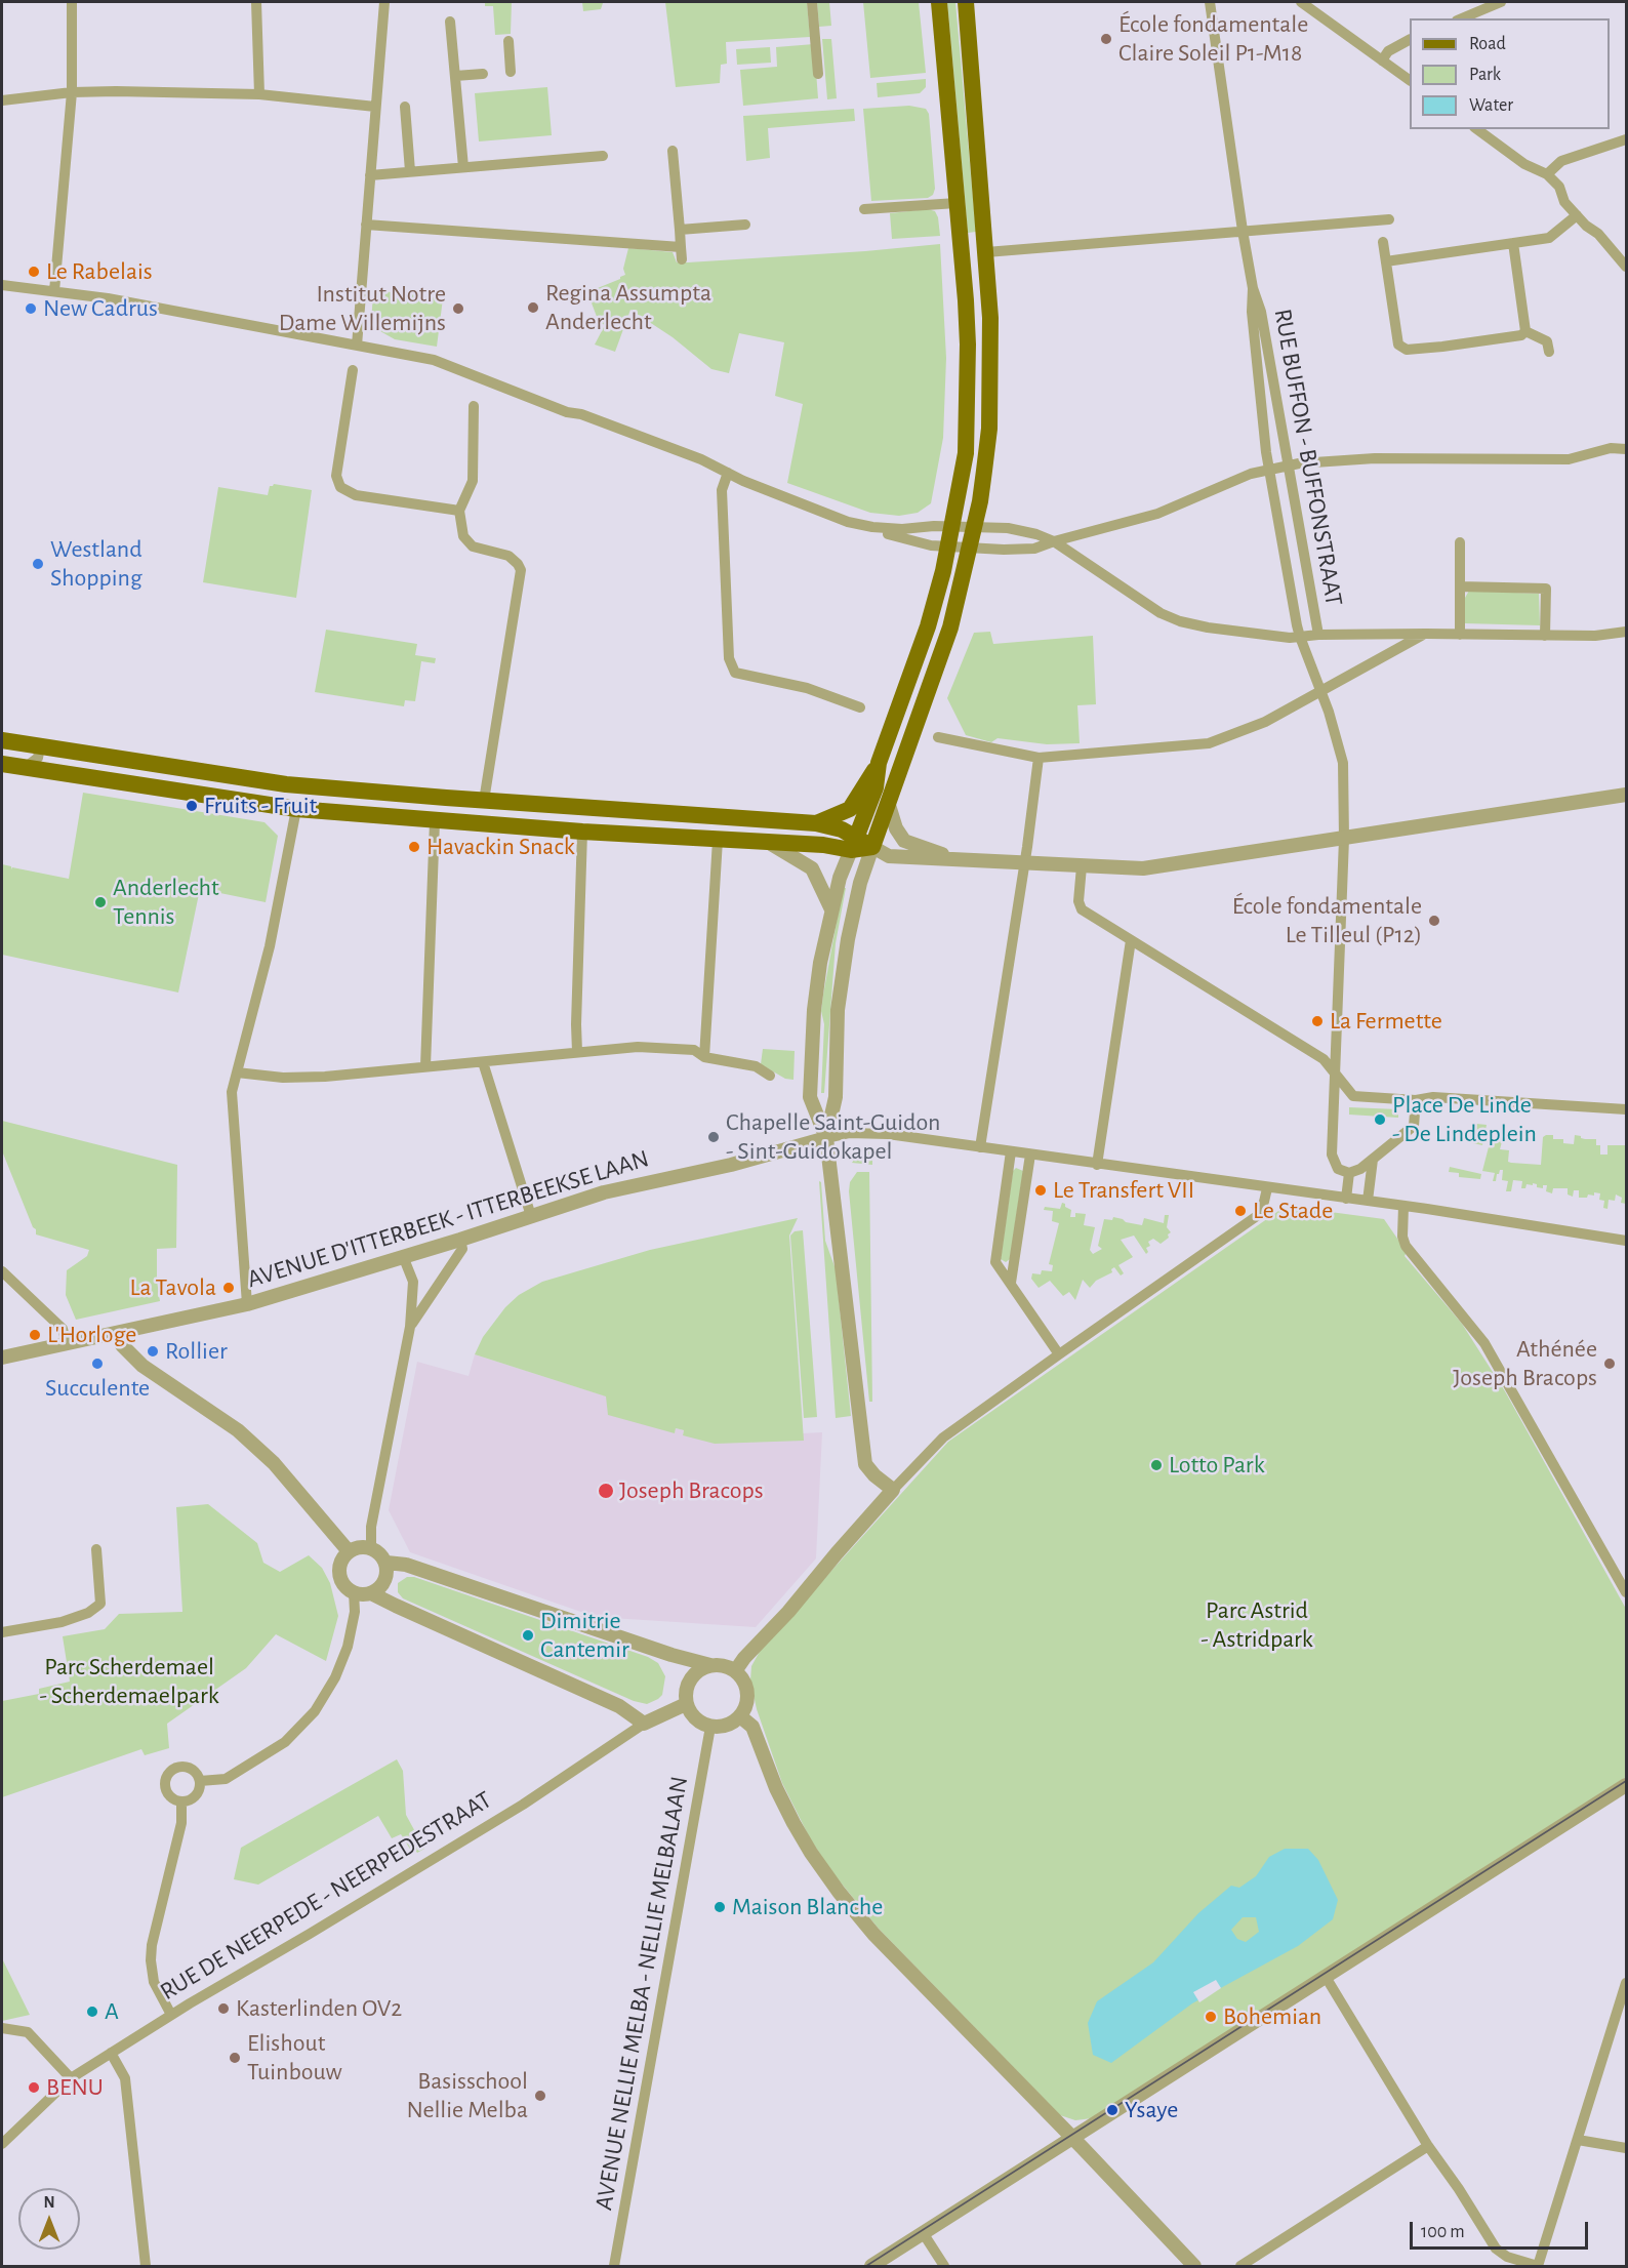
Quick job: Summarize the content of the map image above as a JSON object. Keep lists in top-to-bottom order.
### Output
{
  "streets": {
    "street": [
      "RUE BUFFON - BUFFONSTRAAT",
      "AVENUE D'ITTERBEEK - ITTERBEEKSE LAAN",
      "RUE DE NEERPEDE - NEERPEDESTRAAT",
      "AVENUE NELLIE MELBA - NELLIE MELBALAAN"
    ]
  },
  "crossings": [
    ["RUE DE NEERPEDE - NEERPEDESTRAAT", "AVENUE NELLIE MELBA - NELLIE MELBALAAN"]
  ],
  "parks": ["Parc Astrid - Astridpark", "Parc Scherdemael - Scherdemaelpark"],
  "places": [
    "École fondamentale Claire Soleil P1-M18",
    "Le Rabelais",
    "Regina Assumpta Anderlecht",
    "New Cadrus",
    "Institut Notre Dame Willemijns",
    "Westland Shopping",
    "Fruits - Fruit",
    "Havackin Snack",
    "Anderlecht Tennis",
    "École fondamentale Le Tilleul (P12)",
    "La Fermette",
    "Place De Linde - De Lindeplein",
    "Chapelle Saint-Guidon - Sint-Guidokapel",
    "Le Transfert VII",
    "Le Stade",
    "La Tavola",
    "L'Horloge",
    "Rollier",
    "Succulente",
    "Athénée Joseph Bracops",
    "Lotto Park",
    "Joseph Bracops",
    "Dimitrie Cantemir",
    "Maison Blanche",
    "Kasterlinden OV2",
    "A",
    "Bohemian",
    "Elishout Tuinbouw",
    "BENU",
    "Basisschool Nellie Melba",
    "Ysaye"
  ],
  "legend": ["Road", "Park", "Water"],
  "scale_bar": "100 m",
  "north": "top"
}
